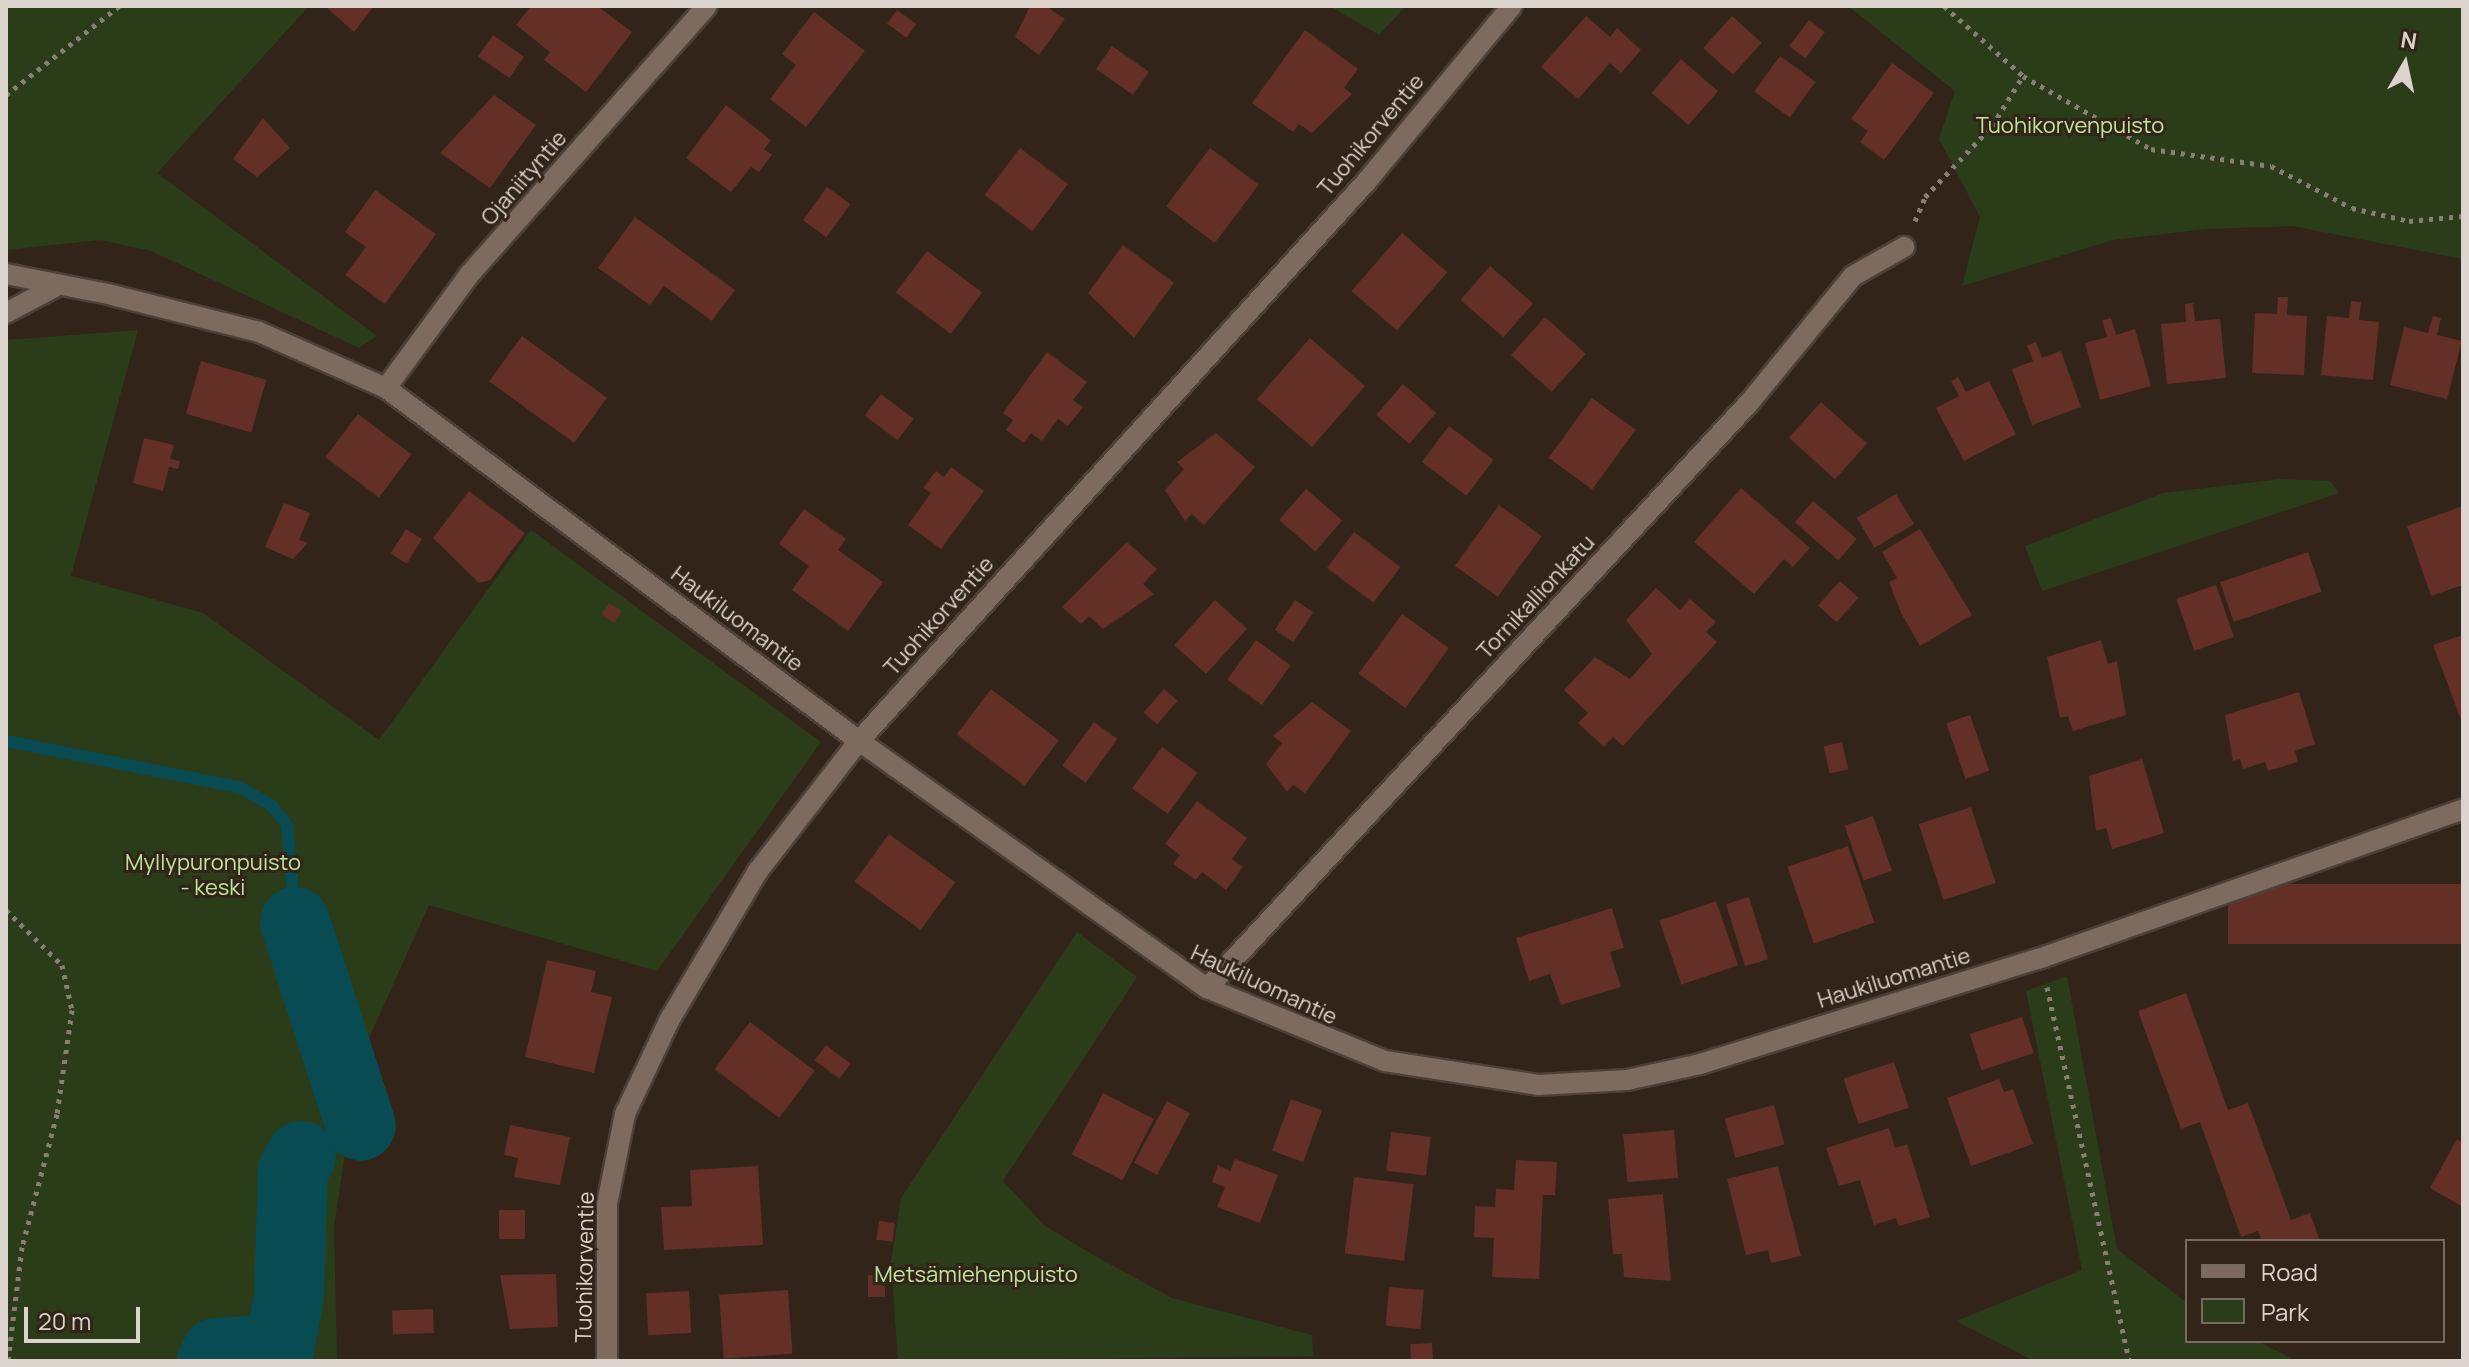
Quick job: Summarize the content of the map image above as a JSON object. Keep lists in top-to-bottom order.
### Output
{
  "streets": {
    "street": [
      "Tuohikorventie",
      "Ojaniityntie",
      "Tornikallionkatu",
      "Haukiluomantie"
    ]
  },
  "crossings": [
    ["Tuohikorventie", "Haukiluomantie"],
    ["Ojaniityntie", "Haukiluomantie"],
    ["Tornikallionkatu", "Haukiluomantie"]
  ],
  "parks": ["Tuohikorvenpuisto", "Myllypuronpuisto - keski", "Metsämiehenpuisto"],
  "legend": ["Road", "Park"],
  "scale_bar": "20 m",
  "north": "top"
}
